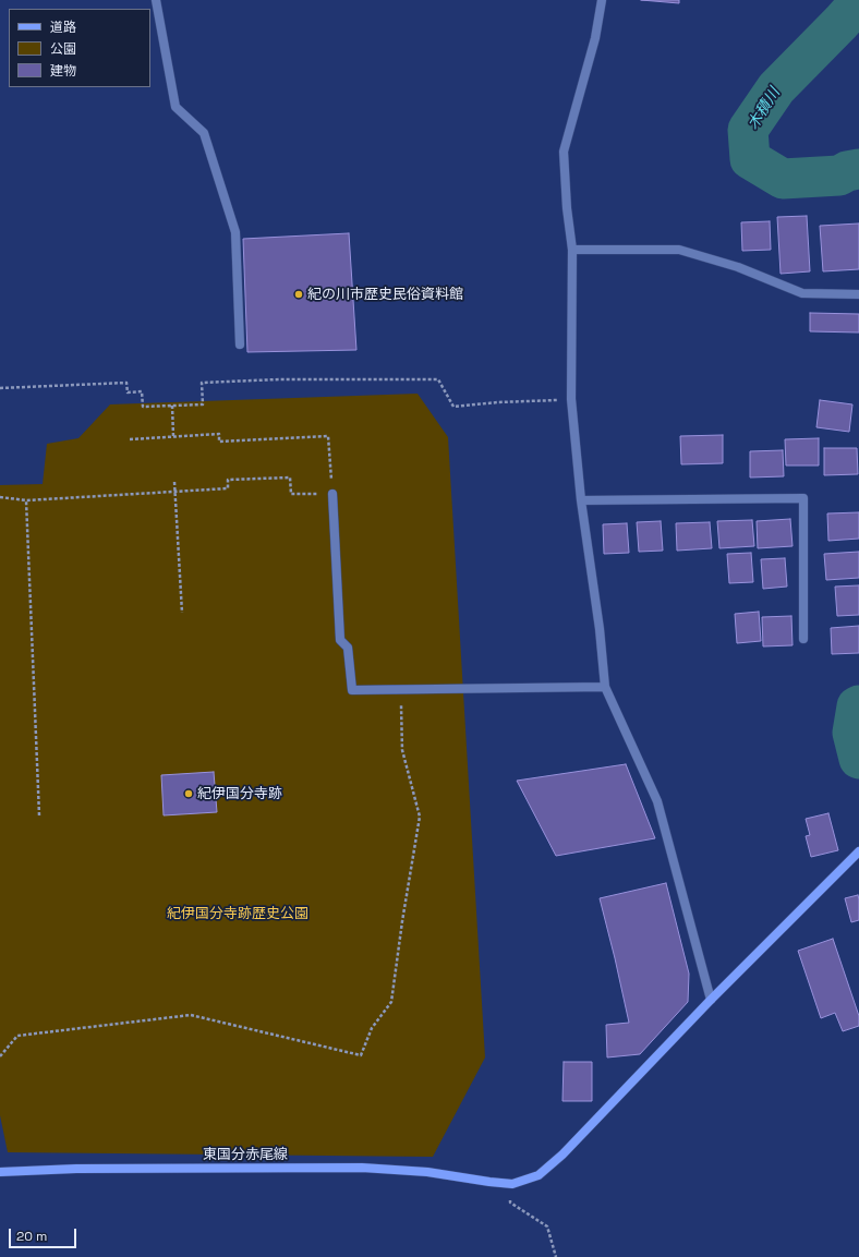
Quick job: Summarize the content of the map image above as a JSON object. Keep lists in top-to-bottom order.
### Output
{
  "streets": {
    "street": ["東国分赤尾線"]
  },
  "water": ["木積川"],
  "parks": ["紀伊国分寺跡歴史公園"],
  "places": ["紀の川市歴史民俗資料館", "紀伊国分寺跡"],
  "legend": ["道路", "公園", "建物"],
  "scale_bar": "20 m"
}
